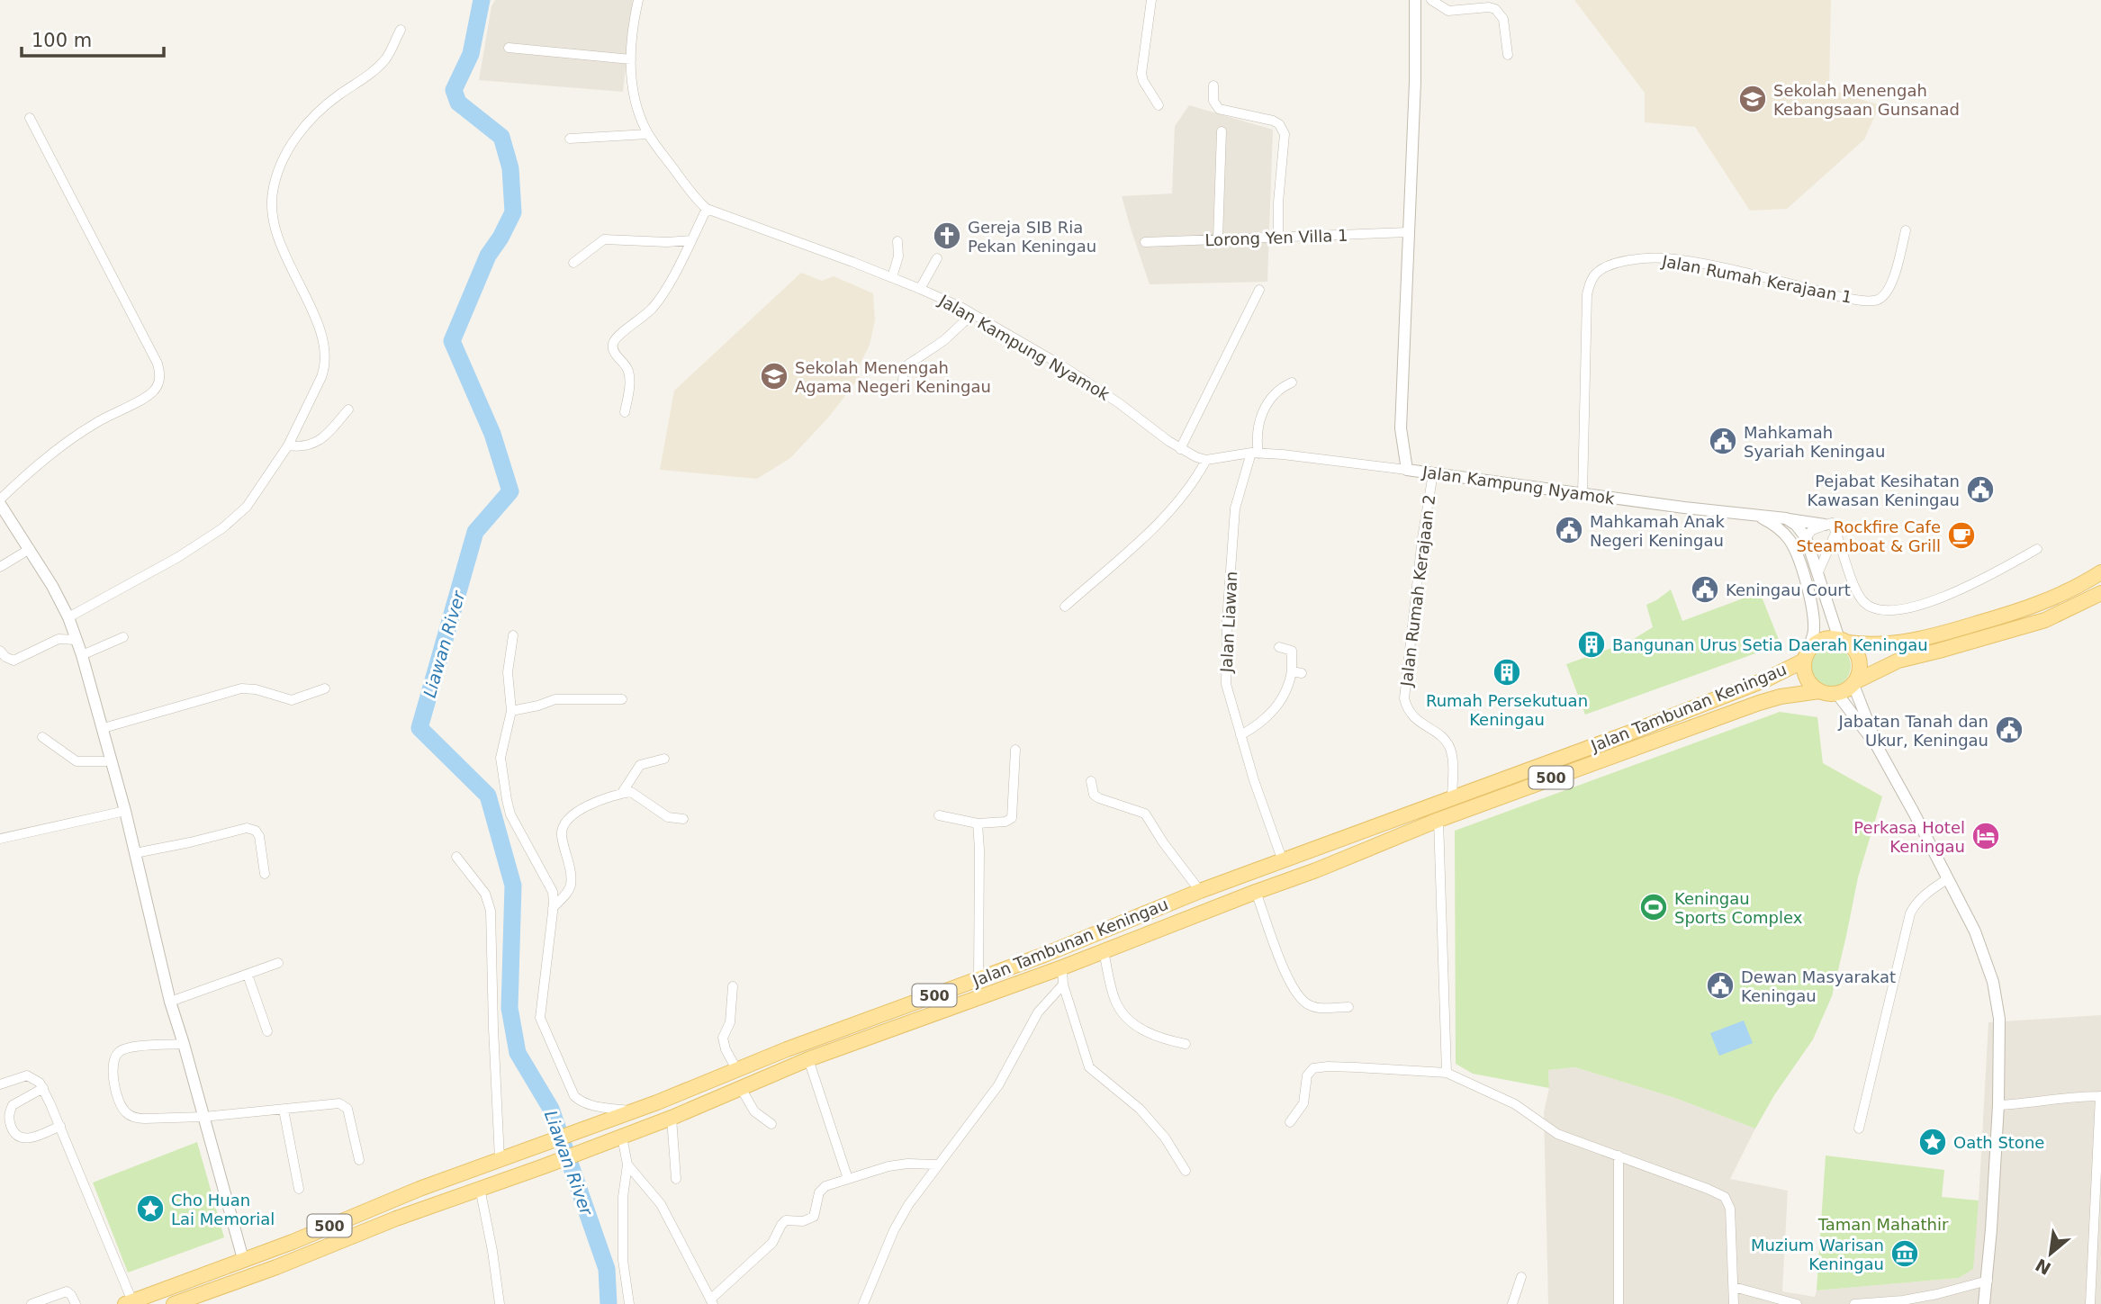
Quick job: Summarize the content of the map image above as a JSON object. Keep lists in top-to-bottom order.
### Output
{
  "streets": {
    "main road": ["Jalan Tambunan Keningau", "500"],
    "street": [
      "Lorong Yen Villa 1",
      "Jalan Rumah Kerajaan 1",
      "Jalan Kampung Nyamok",
      "Jalan Rumah Kerajaan 2",
      "Jalan Liawan"
    ]
  },
  "crossings": [
    ["Jalan Rumah Kerajaan 1", "Jalan Kampung Nyamok"],
    ["Jalan Kampung Nyamok", "Jalan Rumah Kerajaan 2"],
    ["Jalan Kampung Nyamok", "Jalan Liawan"],
    ["Jalan Kampung Nyamok", "Jalan Tambunan Keningau"],
    ["Jalan Kampung Nyamok", "500"],
    ["Jalan Rumah Kerajaan 2", "Jalan Tambunan Keningau"],
    ["Jalan Liawan", "Jalan Tambunan Keningau"],
    ["Jalan Tambunan Keningau", "500"]
  ],
  "water": ["Liawan River"],
  "parks": ["Taman Mahathir"],
  "places": {
    "school or university": ["Sekolah Menengah Kebangsaan Gunsanad", "Sekolah Menengah Agama Negeri Keningau"],
    "church": ["Gereja SIB Ria Pekan Keningau"],
    "public building": [
      "Mahkamah Syariah Keningau",
      "Pejabat Kesihatan Kawasan Keningau",
      "Mahkamah Anak Negeri Keningau",
      "Keningau Court",
      "Jabatan Tanah dan Ukur, Keningau",
      "Dewan Masyarakat Keningau"
    ],
    "cafe": ["Rockfire Cafe Steamboat & Grill"],
    "building": ["Bangunan Urus Setia Daerah Keningau", "Rumah Persekutuan Keningau"],
    "hotel": ["Perkasa Hotel Keningau"],
    "sports": ["Keningau Sports Complex"],
    "place": ["Oath Stone", "Cho Huan Lai Memorial"],
    "museum": ["Muzium Warisan Keningau"]
  },
  "scale_bar": "100 m",
  "north": "bottom left"
}
